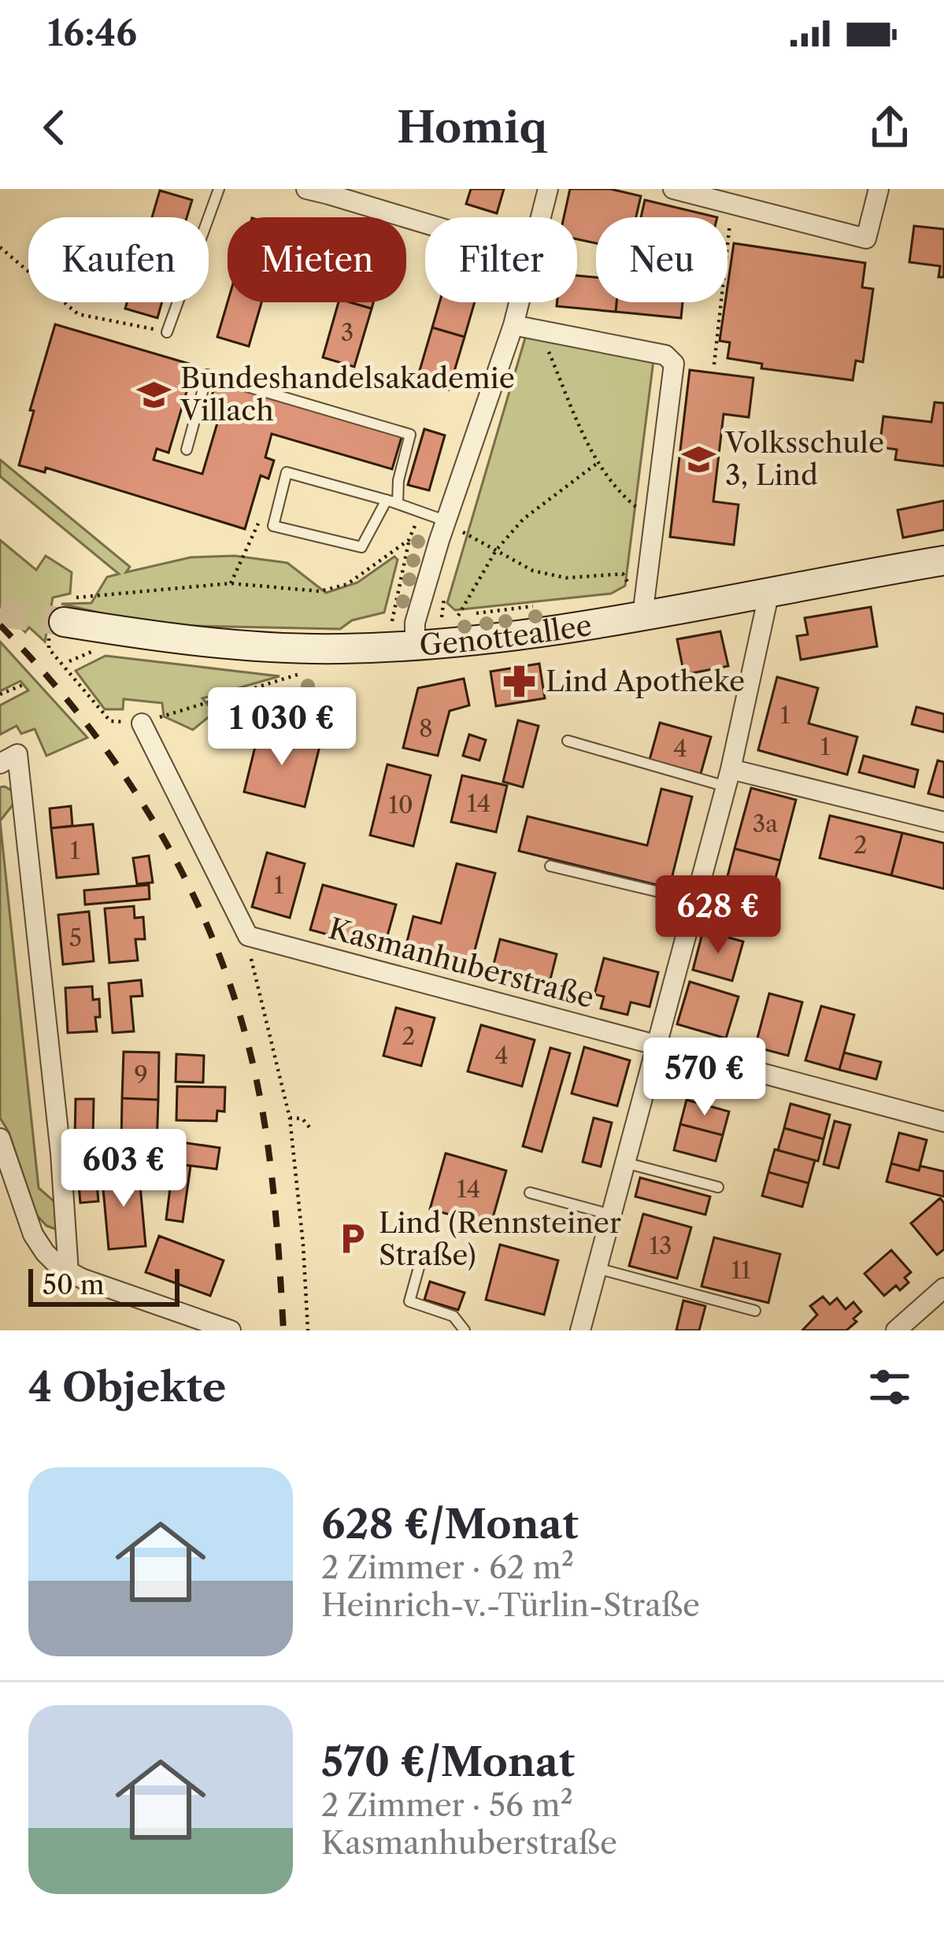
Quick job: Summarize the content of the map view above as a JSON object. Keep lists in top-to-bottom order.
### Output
{
  "streets": {
    "main road": ["Genotteallee"],
    "street": ["Kasmanhuberstraße"]
  },
  "places": {
    "school or university": ["Bundeshandelsakademie Villach", "Volksschule 3, Lind"],
    "pharmacy": ["Lind Apotheke"],
    "parking": ["Lind (Rennsteiner Straße)"]
  },
  "house_numbers": [
    "3",
    "1",
    "8",
    "1",
    "4",
    "14",
    "10",
    "3a",
    "2",
    "1",
    "1",
    "5",
    "2",
    "4",
    "9",
    "14",
    "13",
    "11"
  ],
  "scale_bar": "50 m",
  "page": {
    "status": "16:46",
    "header": "Homiq",
    "chip": [
      "Kaufen",
      "Mieten",
      "Filter",
      "Neu"
    ],
    "price": [
      "1 030 €",
      "628 €",
      "570 €",
      "603 €"
    ],
    "scale": "50 m",
    "heading": "4 Objekte",
    "list": [
      {
        "name": "628 €/Monat",
        "note": "2 Zimmer · 62 m² · Heinrich-v.-Türlin-Straße"
      },
      {
        "name": "570 €/Monat",
        "note": "2 Zimmer · 56 m² · Kasmanhuberstraße"
      }
    ]
  }
}
